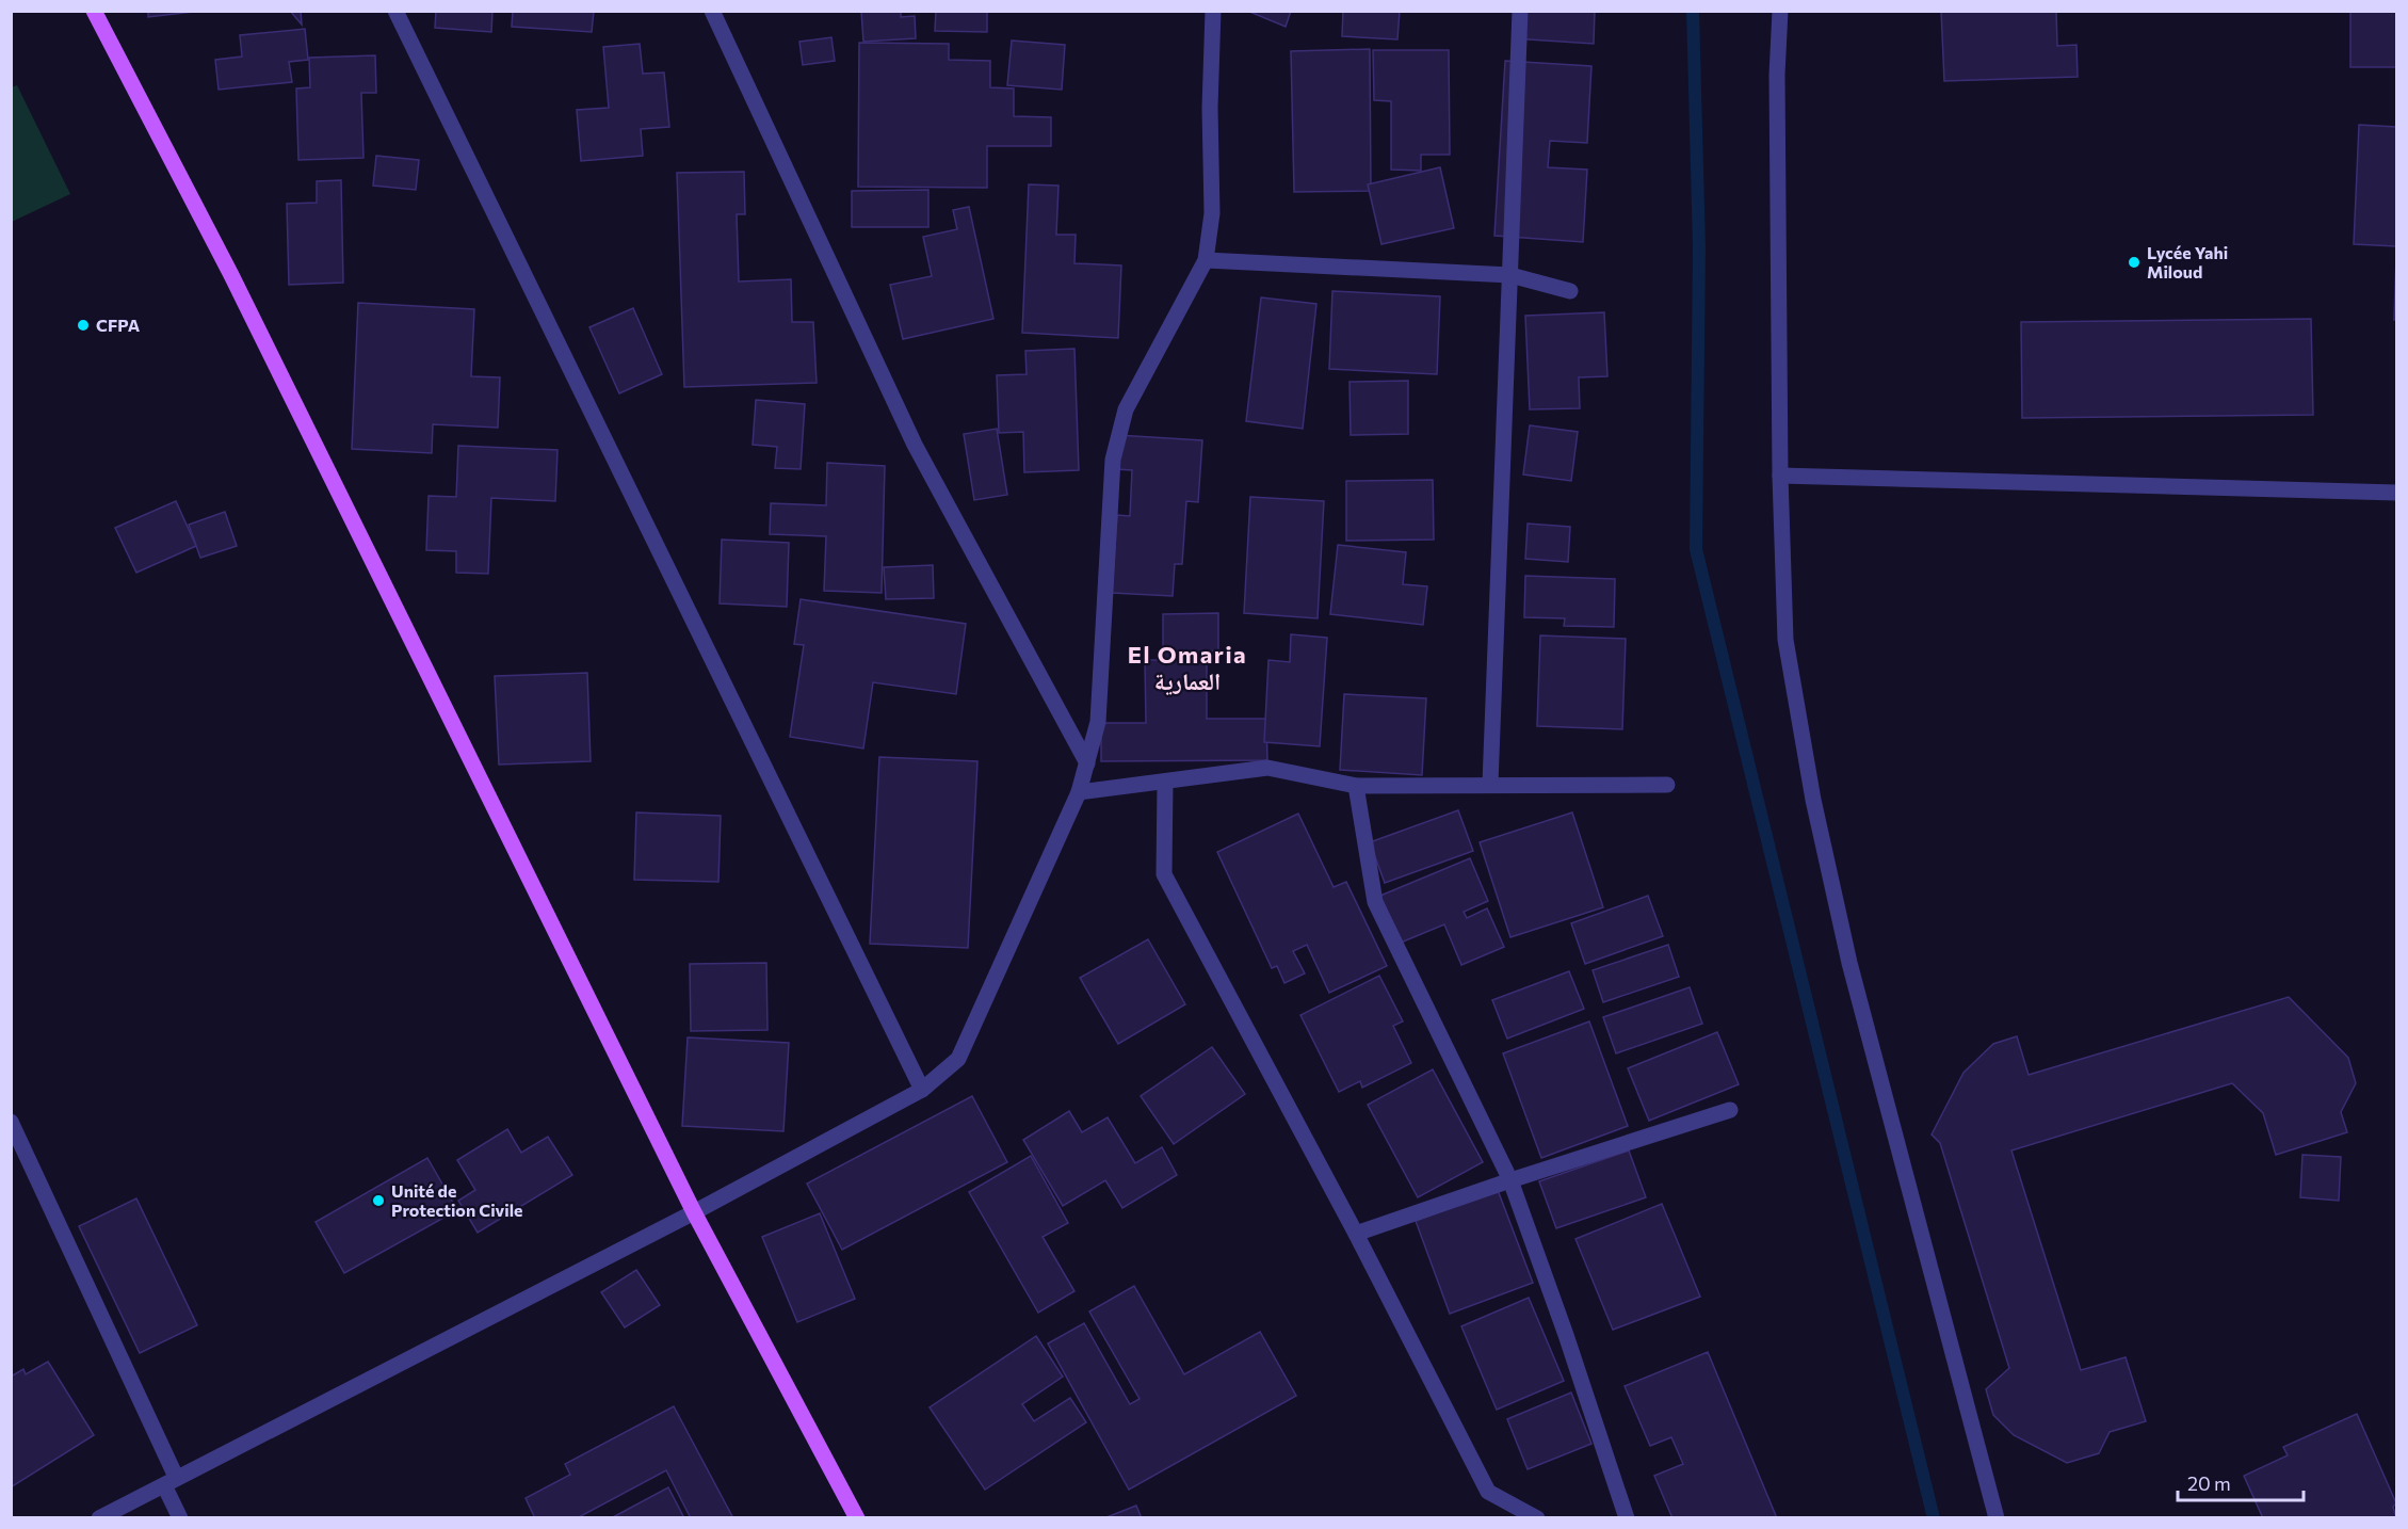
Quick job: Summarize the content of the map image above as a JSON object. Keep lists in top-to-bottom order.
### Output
{
  "districts": ["El Omaria العمارية"],
  "places": ["Lycée Yahi Miloud", "CFPA", "Unité de Protection Civile"],
  "scale_bar": "20 m"
}
